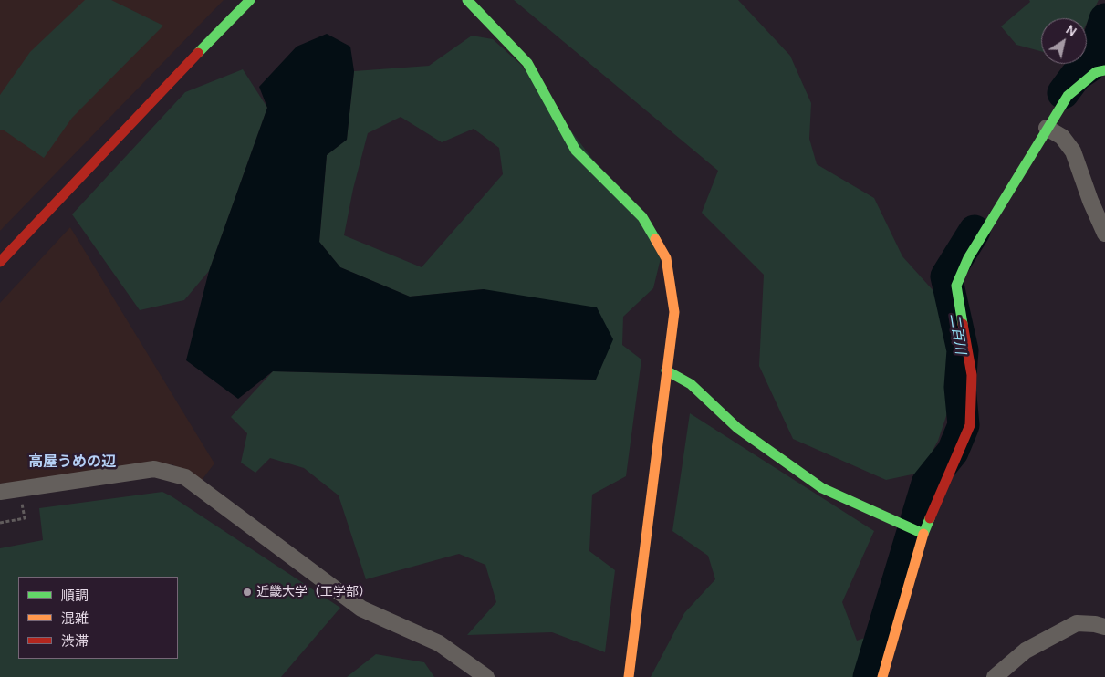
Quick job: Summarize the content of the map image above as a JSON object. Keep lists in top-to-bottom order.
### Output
{
  "districts": ["高屋うめの辺"],
  "water": ["二百川"],
  "places": ["近畿大学（工学部）"],
  "legend": ["順調", "混雑", "渋滞"],
  "north": "top right"
}
